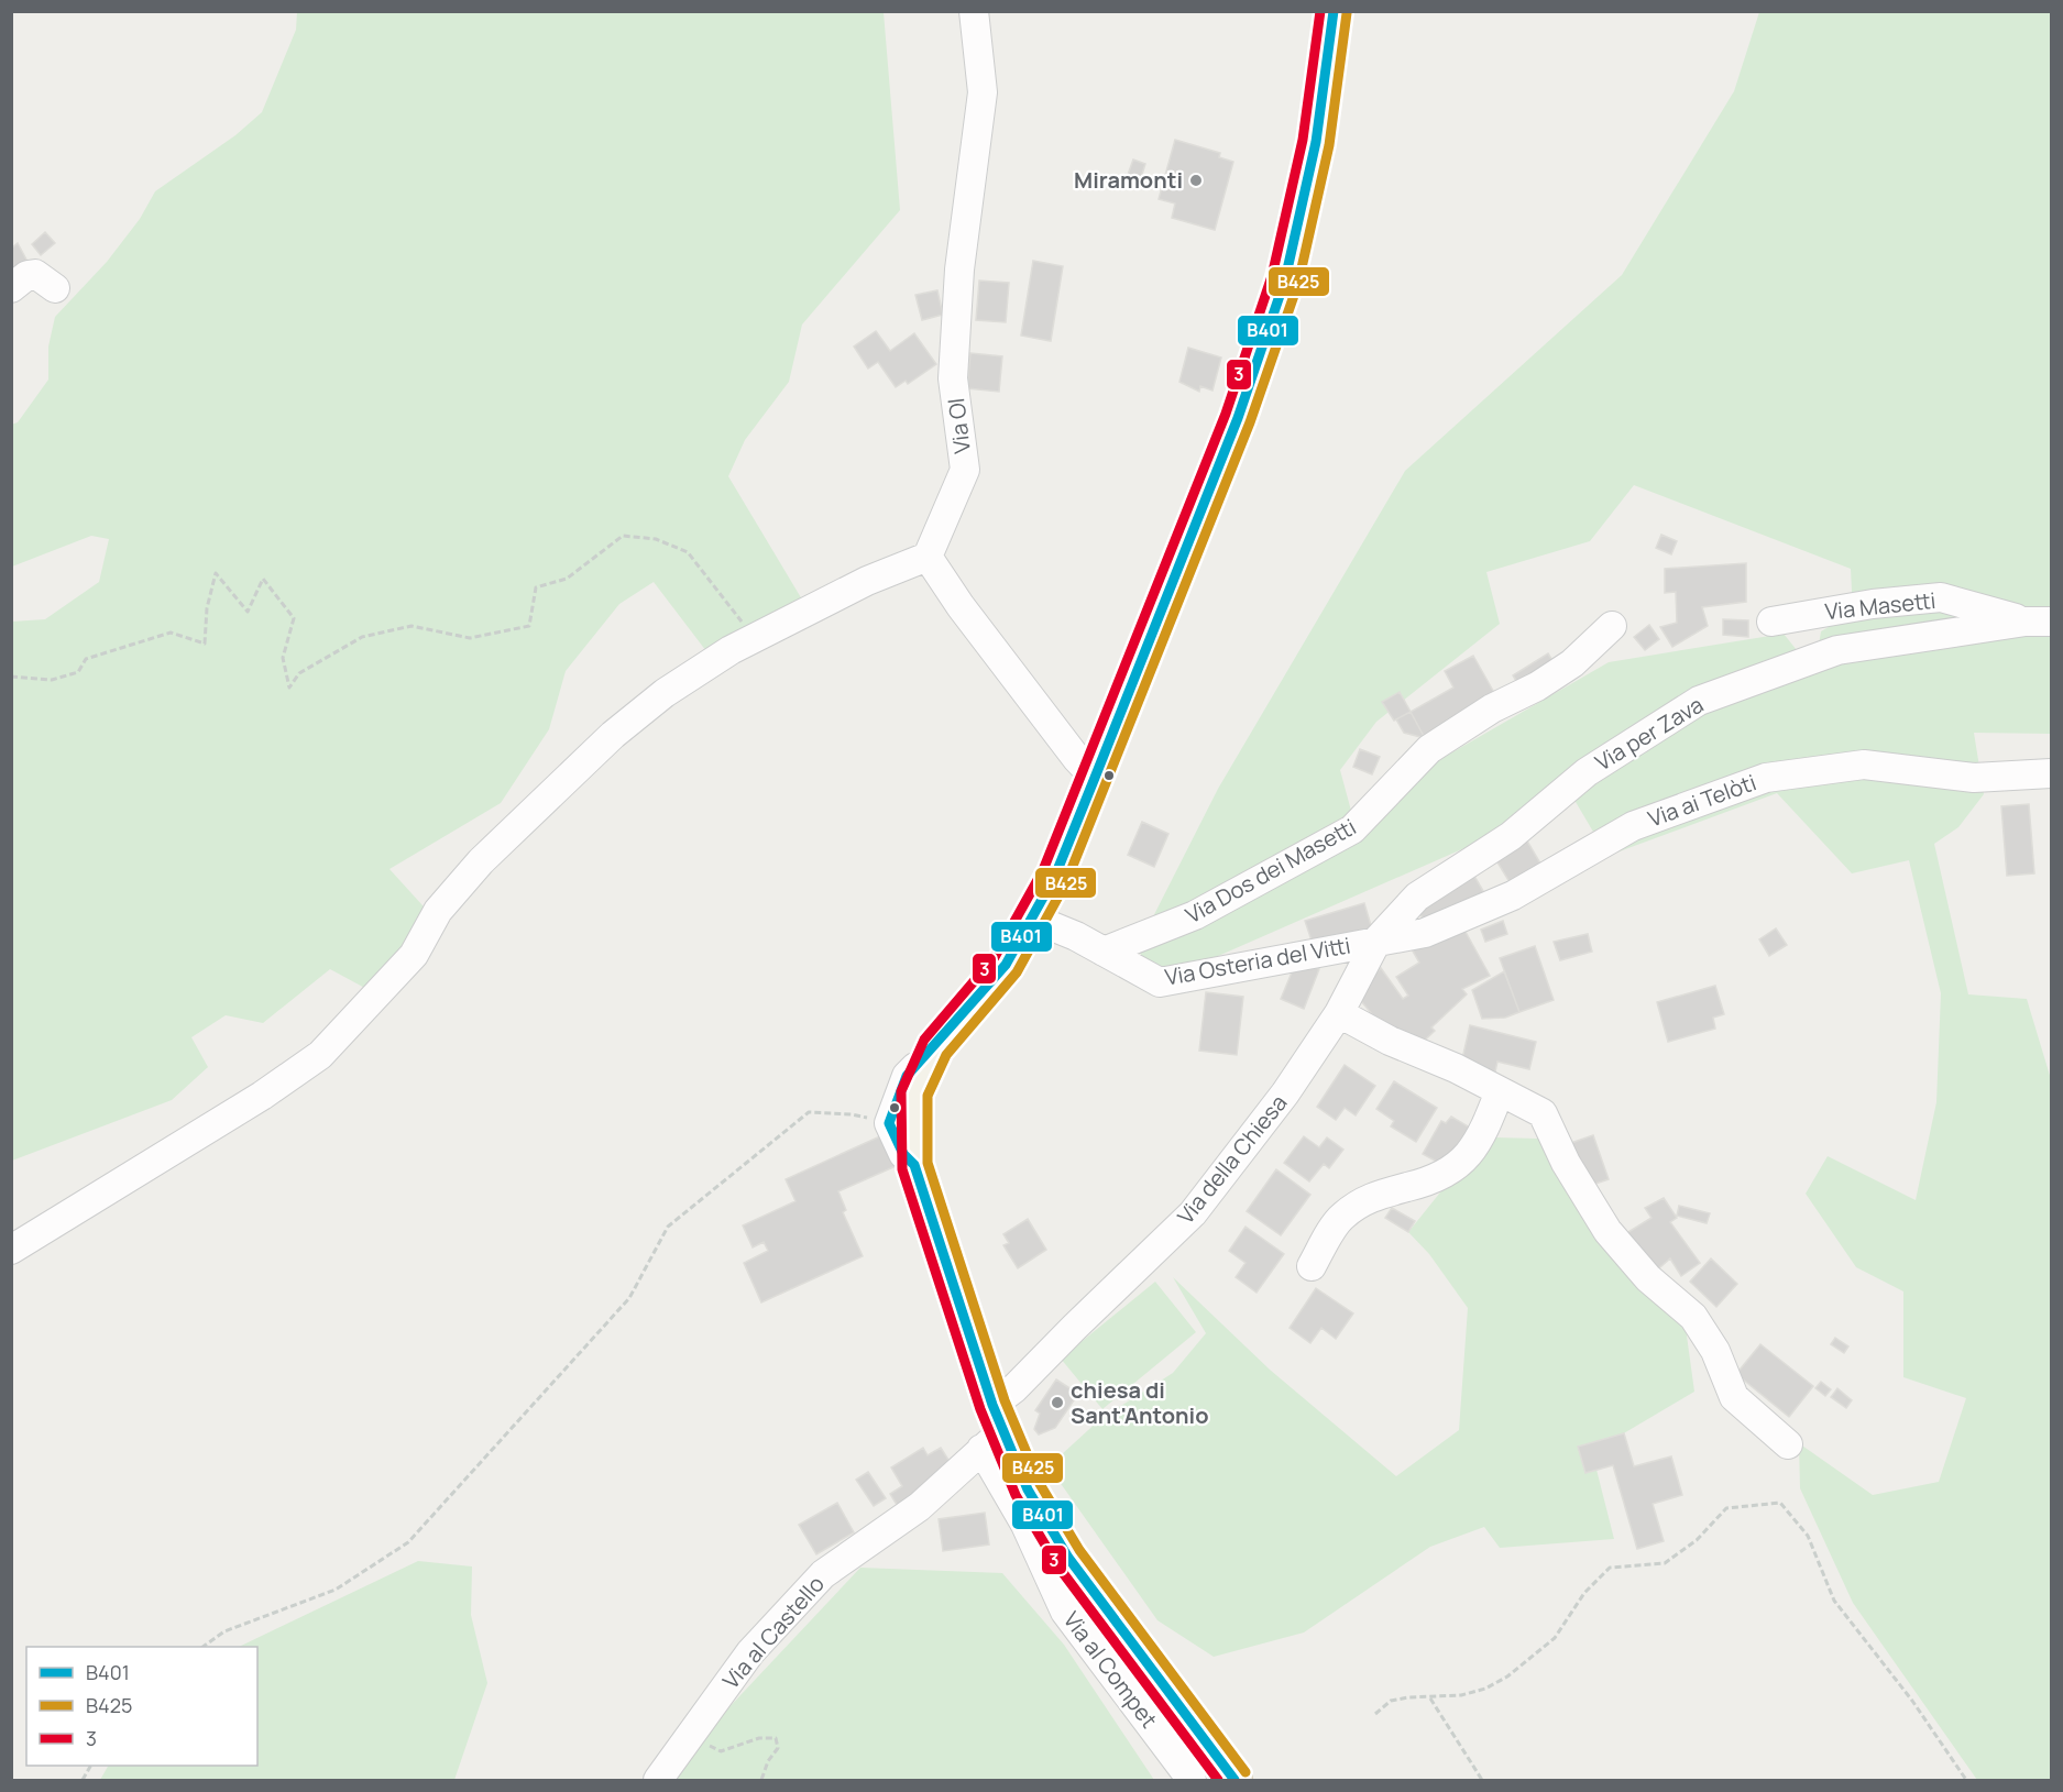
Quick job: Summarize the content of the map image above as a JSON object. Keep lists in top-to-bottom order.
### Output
{
  "streets": {
    "street": [
      "Via Ol",
      "Via Masetti",
      "Via per Zava",
      "Via ai Telòti",
      "Via Dos dei Masetti",
      "Via Osteria del Vitti",
      "Via della Chiesa",
      "Via al Castello",
      "Via al Compet"
    ]
  },
  "crossings": [
    ["Via Masetti", "Via per Zava"],
    ["Via per Zava", "Via ai Telòti"],
    ["Via per Zava", "Via Osteria del Vitti"],
    ["Via per Zava", "Via della Chiesa"],
    ["Via ai Telòti", "Via Osteria del Vitti"],
    ["Via ai Telòti", "Via della Chiesa"],
    ["Via Dos dei Masetti", "Via Osteria del Vitti"],
    ["Via Osteria del Vitti", "Via della Chiesa"],
    ["Via della Chiesa", "Via al Castello"],
    ["Via della Chiesa", "Via al Compet"],
    ["Via al Castello", "Via al Compet"]
  ],
  "places": ["Miramonti", "chiesa di Sant'Antonio"],
  "lines": ["transit line B401", "transit line 3", "transit line B425"],
  "legend": ["B401", "B425", "3"]
}
